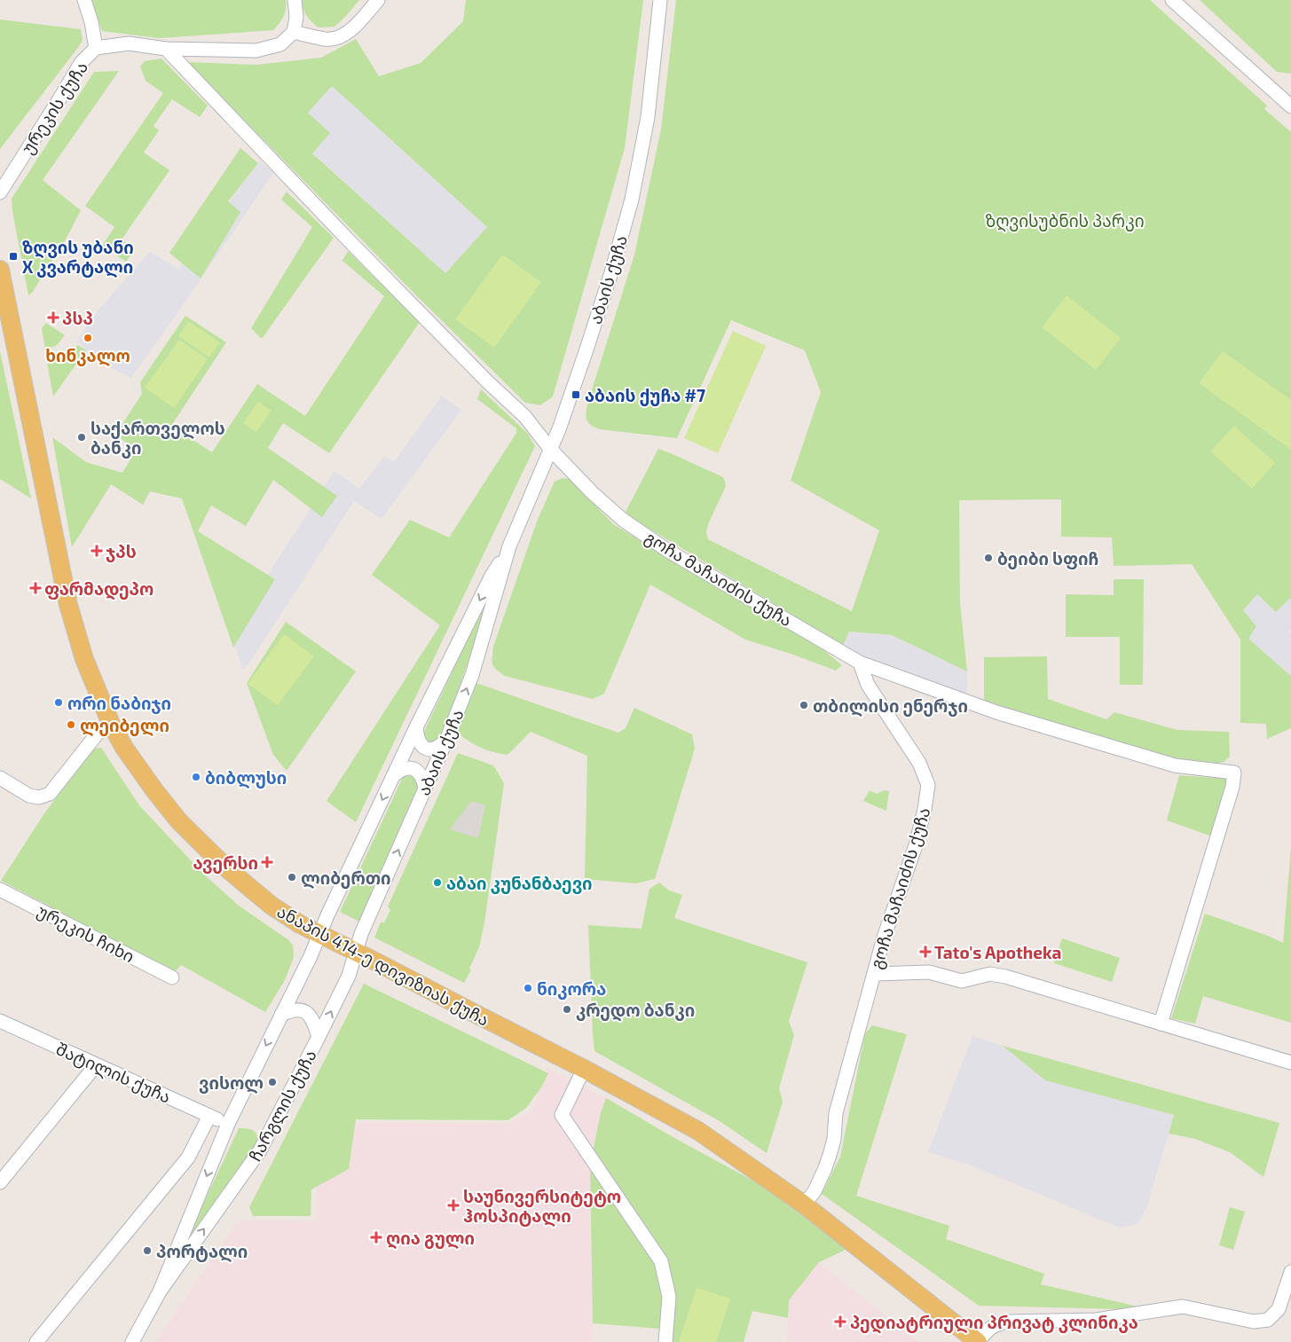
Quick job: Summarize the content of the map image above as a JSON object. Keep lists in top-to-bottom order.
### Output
{
  "streets": {
    "main road": ["ანაპის 414-ე დივიზიას ქუჩა"],
    "street": [
      "ურეკის ქუჩა",
      "აბაის ქუჩა",
      "გოჩა მაჩაიძის ქუჩა",
      "ურეკის ჩიხი",
      "შატილის ქუჩა",
      "ჩარგლის ქუჩა"
    ]
  },
  "crossings": [
    ["ურეკის ქუჩა", "გოჩა მაჩაიძის ქუჩა"],
    ["აბაის ქუჩა", "გოჩა მაჩაიძის ქუჩა"],
    ["აბაის ქუჩა", "ანაპის 414-ე დივიზიას ქუჩა"],
    ["აბაის ქუჩა", "ჩარგლის ქუჩა"],
    ["გოჩა მაჩაიძის ქუჩა", "ანაპის 414-ე დივიზიას ქუჩა"],
    ["ანაპის 414-ე დივიზიას ქუჩა", "ჩარგლის ქუჩა"],
    ["შატილის ქუჩა", "ჩარგლის ქუჩა"]
  ],
  "parks": ["ზღვისუბნის პარკი"],
  "places": {
    "transit": ["ზღვის უბანი X კვარტალი", "აბაის ქუჩა #7"],
    "health": [
      "პსპ",
      "ჯპს",
      "ფარმადეპო",
      "ავერსი",
      "Tato's Apotheka",
      "საუნივერსიტეტო ჰოსპიტალი",
      "ღია გული",
      "პედიატრიული პრივატ კლინიკა"
    ],
    "other": [
      "ხინკალო",
      "საქართველოს ბანკი",
      "ბეიბი სფიჩ",
      "ორი ნაბიჯი",
      "თბილისი ენერჯი",
      "ლეიბელი",
      "ბიბლუსი",
      "ლიბერთი",
      "აბაი კუნანბაევი",
      "ნიკორა",
      "კრედო ბანკი",
      "ვისოლ",
      "პორტალი"
    ]
  }
}
